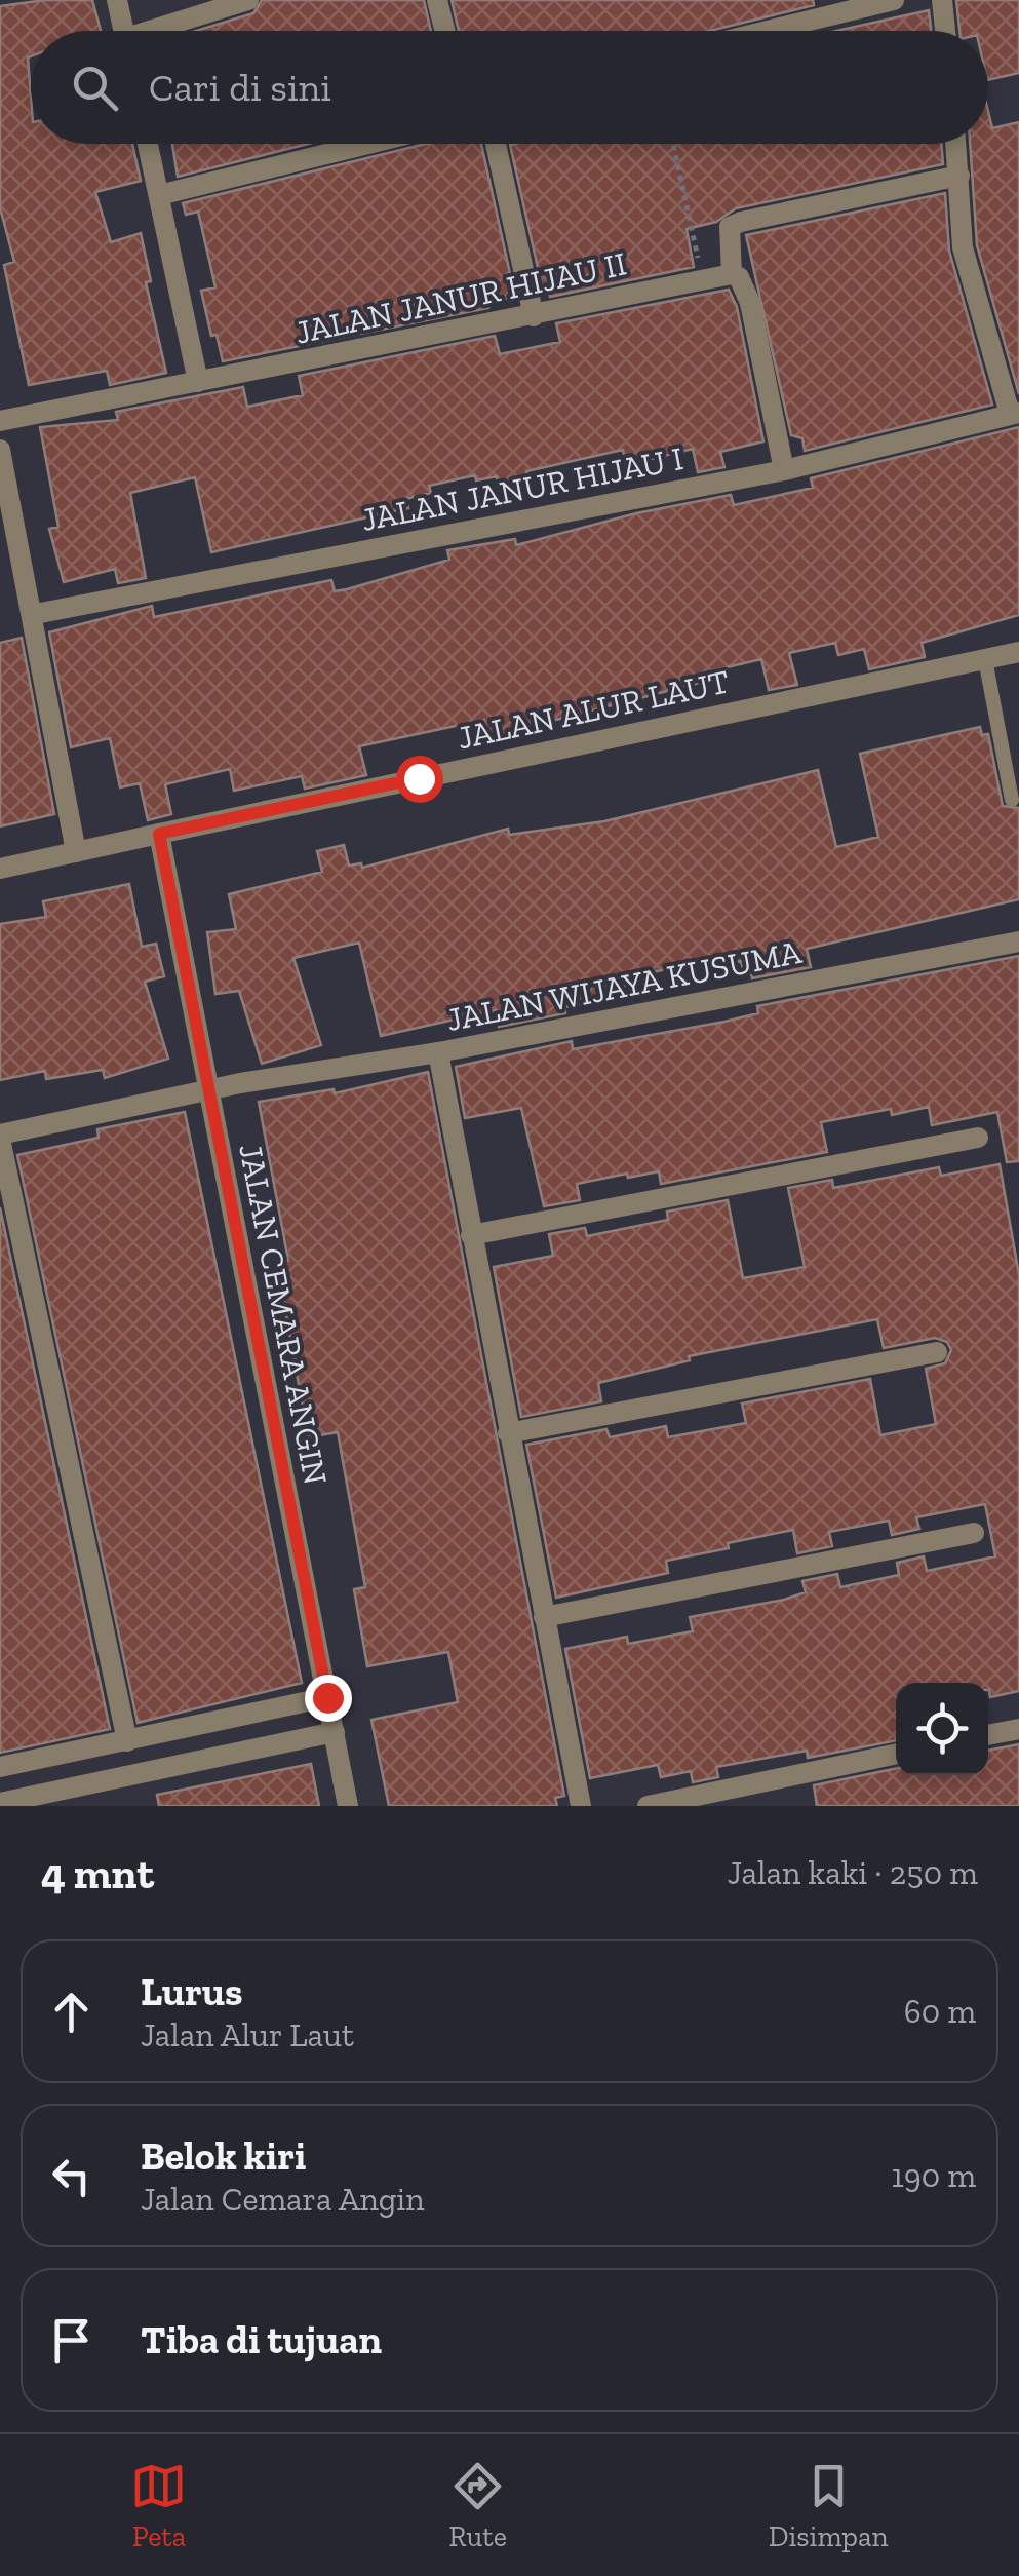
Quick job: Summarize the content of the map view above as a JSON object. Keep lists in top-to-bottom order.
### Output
{
  "streets": {
    "street": [
      "JALAN JANUR HIJAU II",
      "JALAN JANUR HIJAU I",
      "JALAN ALUR LAUT",
      "JALAN WIJAYA KUSUMA",
      "JALAN CEMARA ANGIN"
    ]
  },
  "crossings": [
    ["JALAN ALUR LAUT", "JALAN CEMARA ANGIN"],
    ["JALAN WIJAYA KUSUMA", "JALAN CEMARA ANGIN"]
  ],
  "page": {
    "search": "Cari di sini",
    "heading": ["4 mnt", "Jalan kaki · 250 m"],
    "list": [
      ["Lurus", "Jalan Alur Laut", "60 m"],
      ["Belok kiri", "Jalan Cemara Angin", "190 m"],
      "Tiba di tujuan"
    ],
    "nav": ["Peta", "Rute", "Disimpan"]
  }
}
